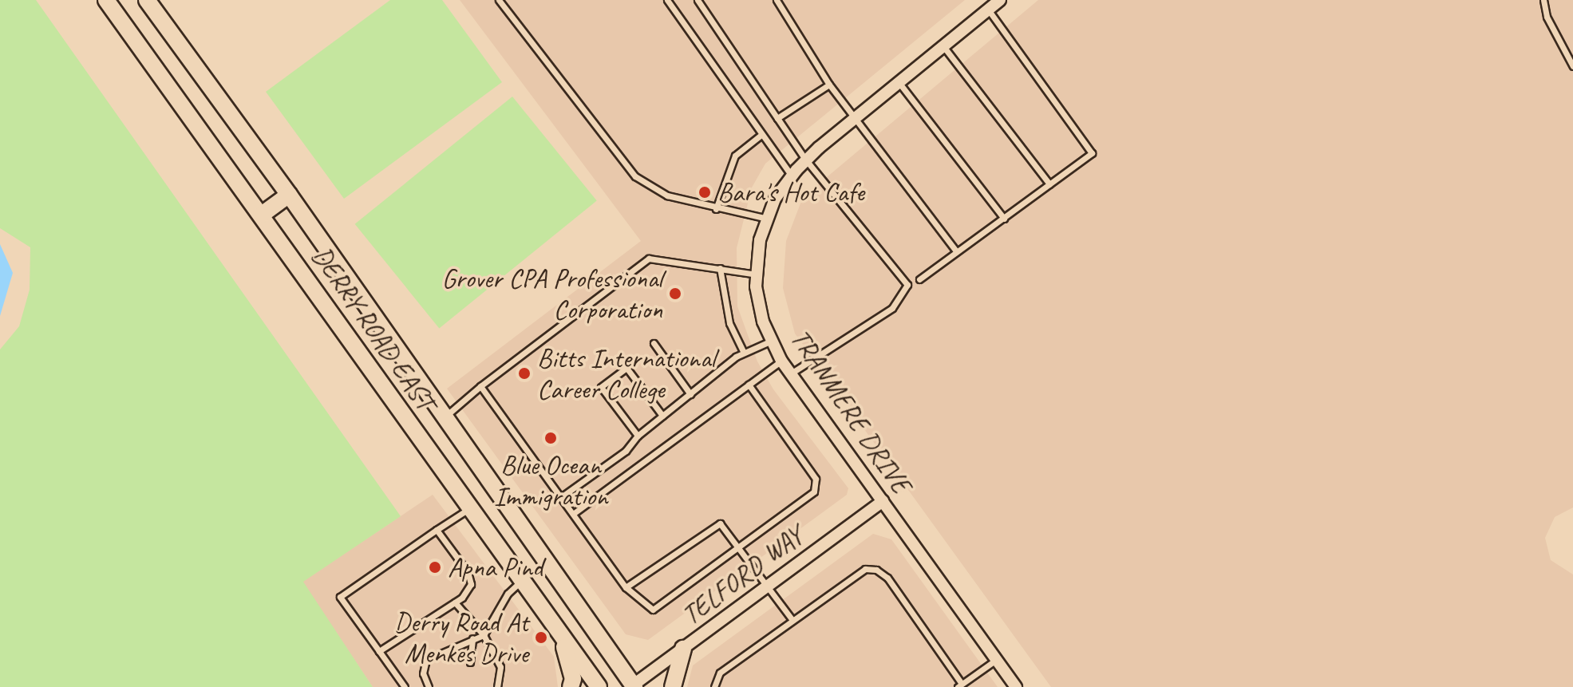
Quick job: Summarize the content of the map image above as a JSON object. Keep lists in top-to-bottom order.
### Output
{
  "streets": {
    "main road": ["DERRY ROAD EAST"],
    "street": ["TRANMERE DRIVE", "TELFORD WAY"]
  },
  "crossings": [
    ["DERRY ROAD EAST", "TELFORD WAY"],
    ["TRANMERE DRIVE", "TELFORD WAY"]
  ],
  "places": [
    "Bara's Hot Cafe",
    "Grover CPA Professional Corporation",
    "Bitts International Career College",
    "Blue Ocean Immigration",
    "Apna Pind",
    "Derry Road At Menkes Drive"
  ]
}
